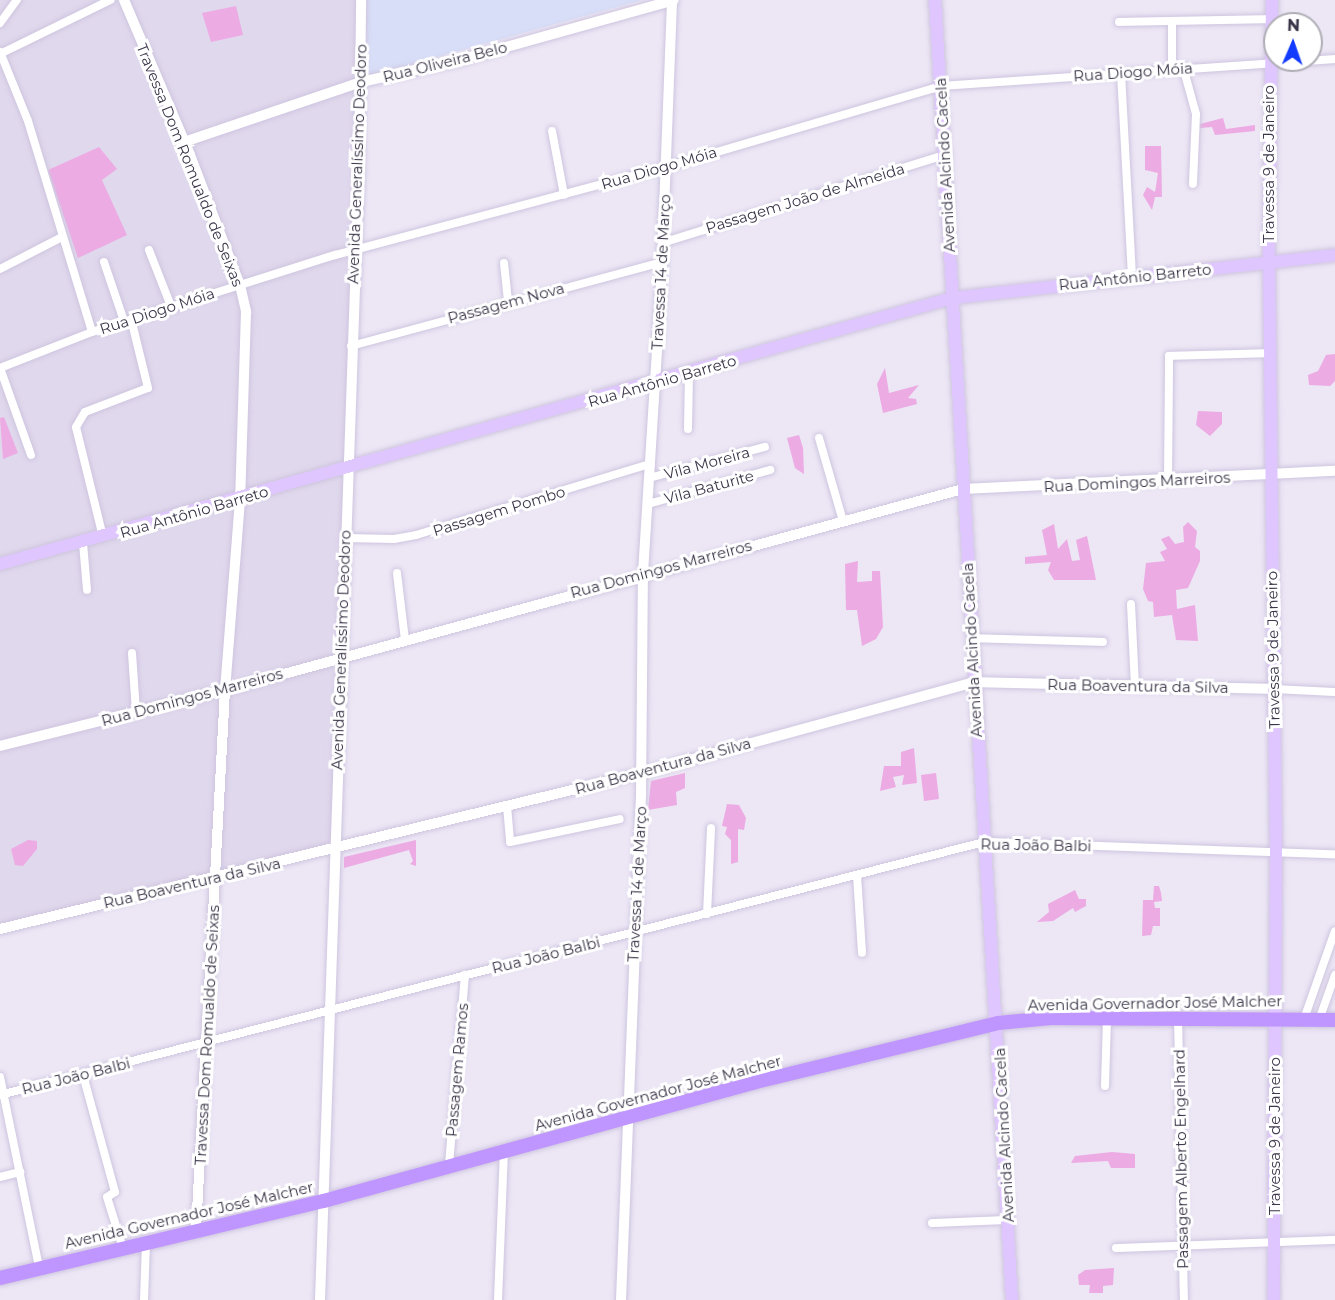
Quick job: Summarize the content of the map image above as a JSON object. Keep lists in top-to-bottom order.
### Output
{
  "streets": {
    "main road": [
      "Travessa 9 de Janeiro",
      "Avenida Alcindo Cacela",
      "Rua Antônio Barreto",
      "Avenida Governador José Malcher"
    ],
    "street": [
      "Rua Oliveira Belo",
      "Rua Diogo Móia",
      "Avenida Generalíssimo Deodoro",
      "Travessa Dom Romualdo de Seixas",
      "Passagem João de Almeida",
      "Travessa 14 de Março",
      "Passagem Nova",
      "Vila Moreira",
      "Rua Domingos Marreiros",
      "Vila Baturite",
      "Passagem Pombo",
      "Rua Boaventura da Silva",
      "Rua João Balbi",
      "Passagem Ramos",
      "Passagem Alberto Engelhard"
    ]
  },
  "crossings": [
    ["Rua Oliveira Belo", "Avenida Generalíssimo Deodoro"],
    ["Rua Oliveira Belo", "Travessa Dom Romualdo de Seixas"],
    ["Rua Oliveira Belo", "Travessa 14 de Março"],
    ["Rua Diogo Móia", "Avenida Generalíssimo Deodoro"],
    ["Rua Diogo Móia", "Travessa Dom Romualdo de Seixas"],
    ["Rua Diogo Móia", "Avenida Alcindo Cacela"],
    ["Rua Diogo Móia", "Travessa 14 de Março"],
    ["Avenida Generalíssimo Deodoro", "Rua Antônio Barreto"],
    ["Avenida Generalíssimo Deodoro", "Passagem Nova"],
    ["Avenida Generalíssimo Deodoro", "Rua Domingos Marreiros"],
    ["Avenida Generalíssimo Deodoro", "Passagem Pombo"],
    ["Avenida Generalíssimo Deodoro", "Rua Boaventura da Silva"],
    ["Avenida Generalíssimo Deodoro", "Rua João Balbi"],
    ["Avenida Generalíssimo Deodoro", "Avenida Governador José Malcher"],
    ["Travessa 9 de Janeiro", "Rua Antônio Barreto"],
    ["Travessa 9 de Janeiro", "Rua Domingos Marreiros"],
    ["Travessa 9 de Janeiro", "Rua Boaventura da Silva"],
    ["Travessa 9 de Janeiro", "Rua João Balbi"],
    ["Travessa 9 de Janeiro", "Avenida Governador José Malcher"],
    ["Travessa Dom Romualdo de Seixas", "Rua Antônio Barreto"],
    ["Travessa Dom Romualdo de Seixas", "Rua Domingos Marreiros"],
    ["Travessa Dom Romualdo de Seixas", "Rua Boaventura da Silva"],
    ["Travessa Dom Romualdo de Seixas", "Rua João Balbi"],
    ["Travessa Dom Romualdo de Seixas", "Avenida Governador José Malcher"],
    ["Avenida Alcindo Cacela", "Passagem João de Almeida"],
    ["Avenida Alcindo Cacela", "Rua Antônio Barreto"],
    ["Avenida Alcindo Cacela", "Rua Domingos Marreiros"],
    ["Avenida Alcindo Cacela", "Rua Boaventura da Silva"],
    ["Avenida Alcindo Cacela", "Rua João Balbi"],
    ["Avenida Alcindo Cacela", "Avenida Governador José Malcher"],
    ["Passagem João de Almeida", "Travessa 14 de Março"],
    ["Travessa 14 de Março", "Rua Antônio Barreto"],
    ["Travessa 14 de Março", "Passagem Nova"],
    ["Travessa 14 de Março", "Vila Moreira"],
    ["Travessa 14 de Março", "Rua Domingos Marreiros"],
    ["Travessa 14 de Março", "Vila Baturite"],
    ["Travessa 14 de Março", "Passagem Pombo"],
    ["Travessa 14 de Março", "Rua Boaventura da Silva"],
    ["Travessa 14 de Março", "Rua João Balbi"],
    ["Travessa 14 de Março", "Avenida Governador José Malcher"],
    ["Rua João Balbi", "Passagem Ramos"],
    ["Avenida Governador José Malcher", "Passagem Ramos"],
    ["Avenida Governador José Malcher", "Passagem Alberto Engelhard"]
  ],
  "north": "top"
}
